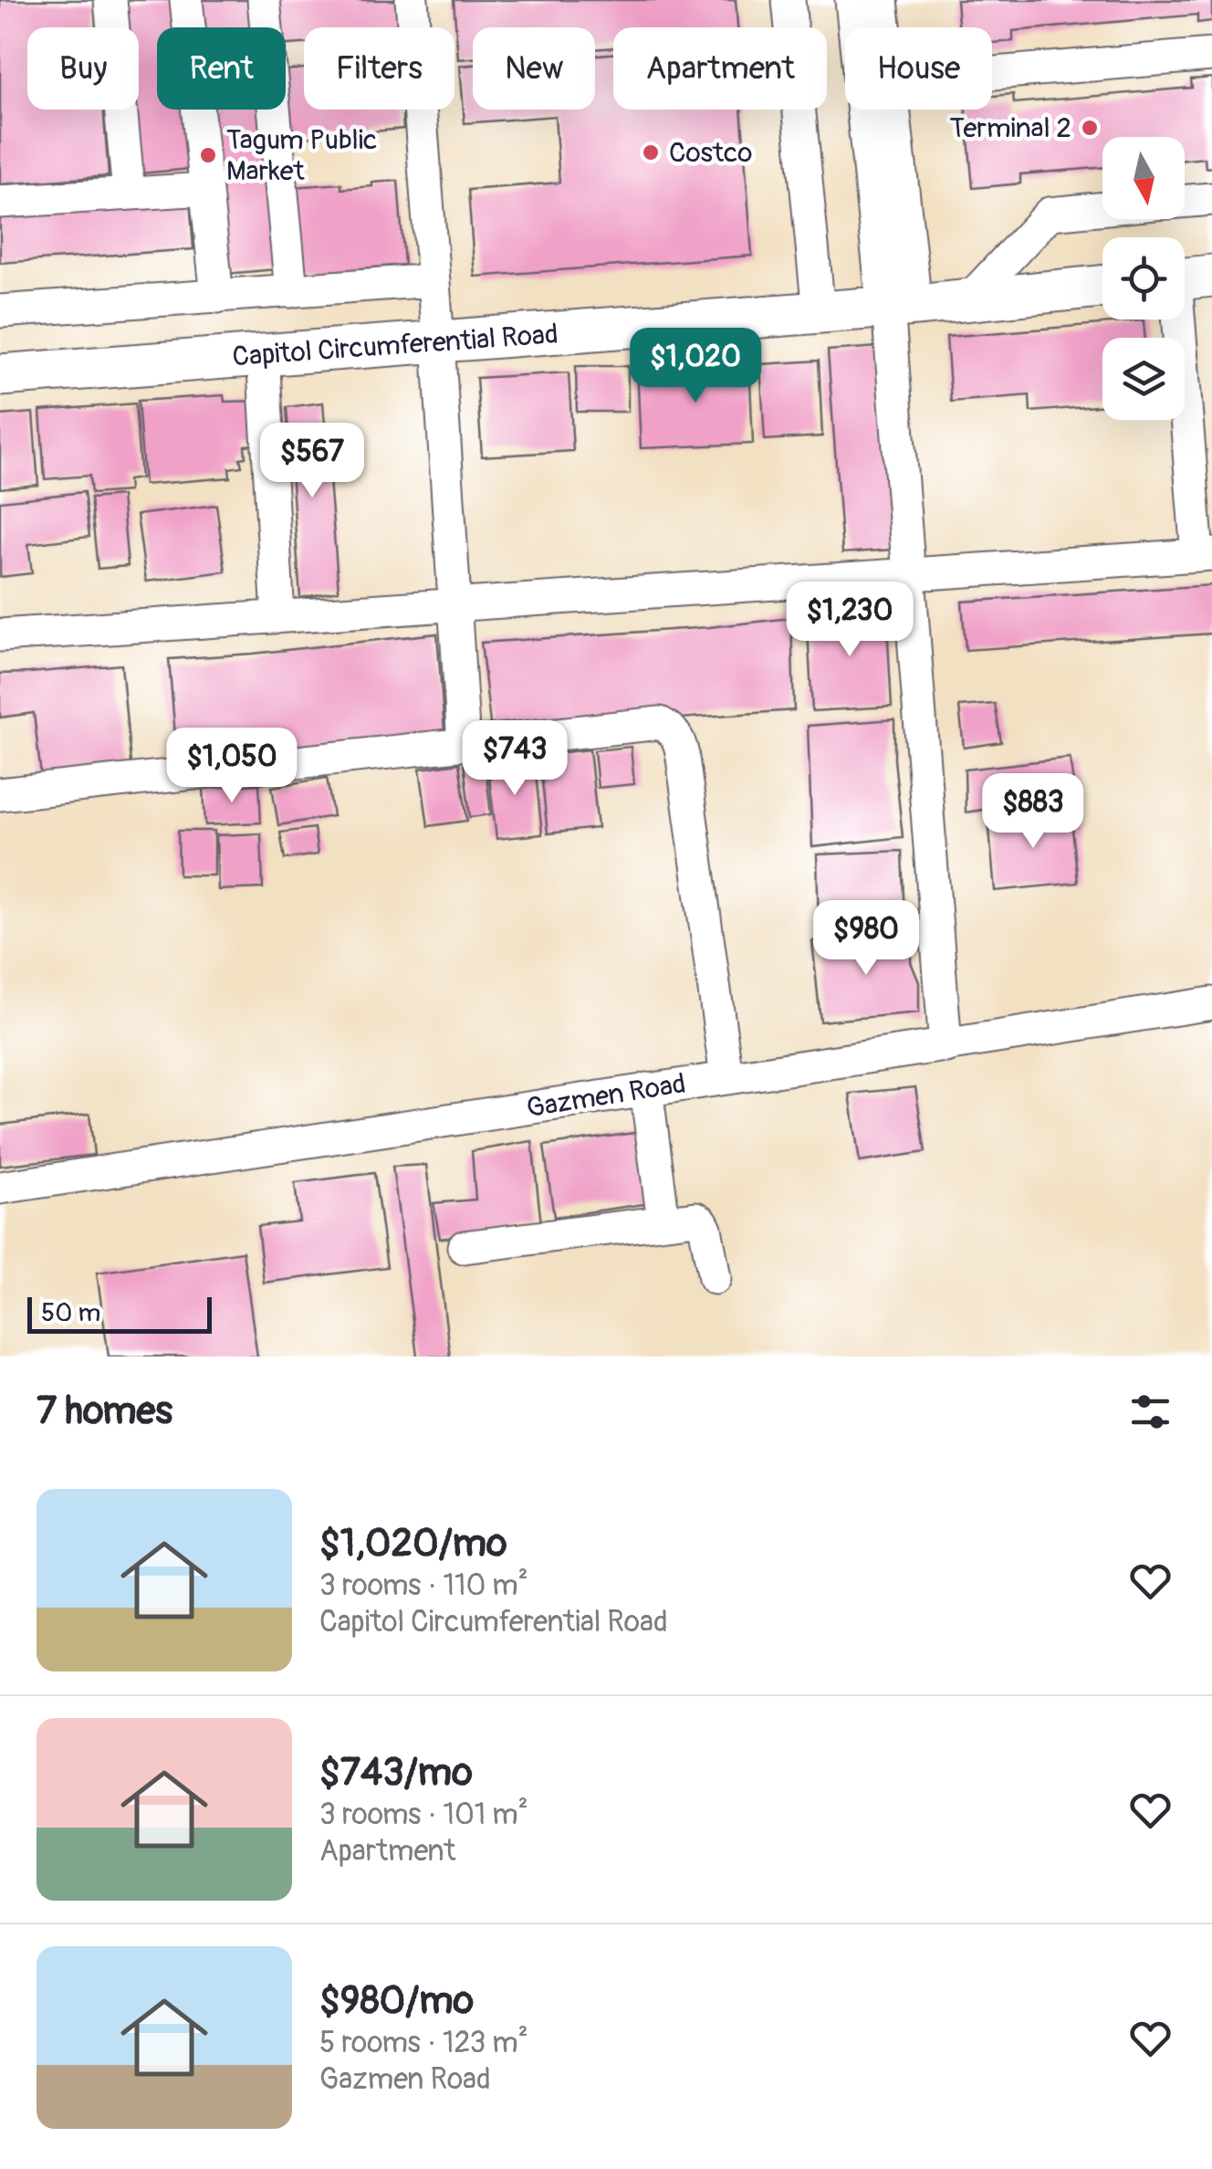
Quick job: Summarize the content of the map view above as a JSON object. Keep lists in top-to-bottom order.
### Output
{
  "streets": {
    "main road": ["Capitol Circumferential Road"],
    "street": ["Gazmen Road"]
  },
  "places": ["Terminal 2", "Costco", "Tagum Public Market"],
  "scale_bar": "50 m",
  "north": "bottom",
  "page": {
    "chip": [
      "Buy",
      "Rent",
      "Filters",
      "New",
      "Apartment",
      "House"
    ],
    "price": [
      "$1,020",
      "$567",
      "$1,230",
      "$743",
      "$1,050",
      "$883",
      "$980"
    ],
    "scale": "50 m",
    "heading": "7 homes",
    "list": [
      {
        "name": "$1,020/mo",
        "note": "3 rooms · 110 m² · Capitol Circumferential Road"
      },
      {
        "name": "$743/mo",
        "note": "3 rooms · 101 m² · Apartment"
      },
      {
        "name": "$980/mo",
        "note": "5 rooms · 123 m² · Gazmen Road"
      }
    ]
  }
}
